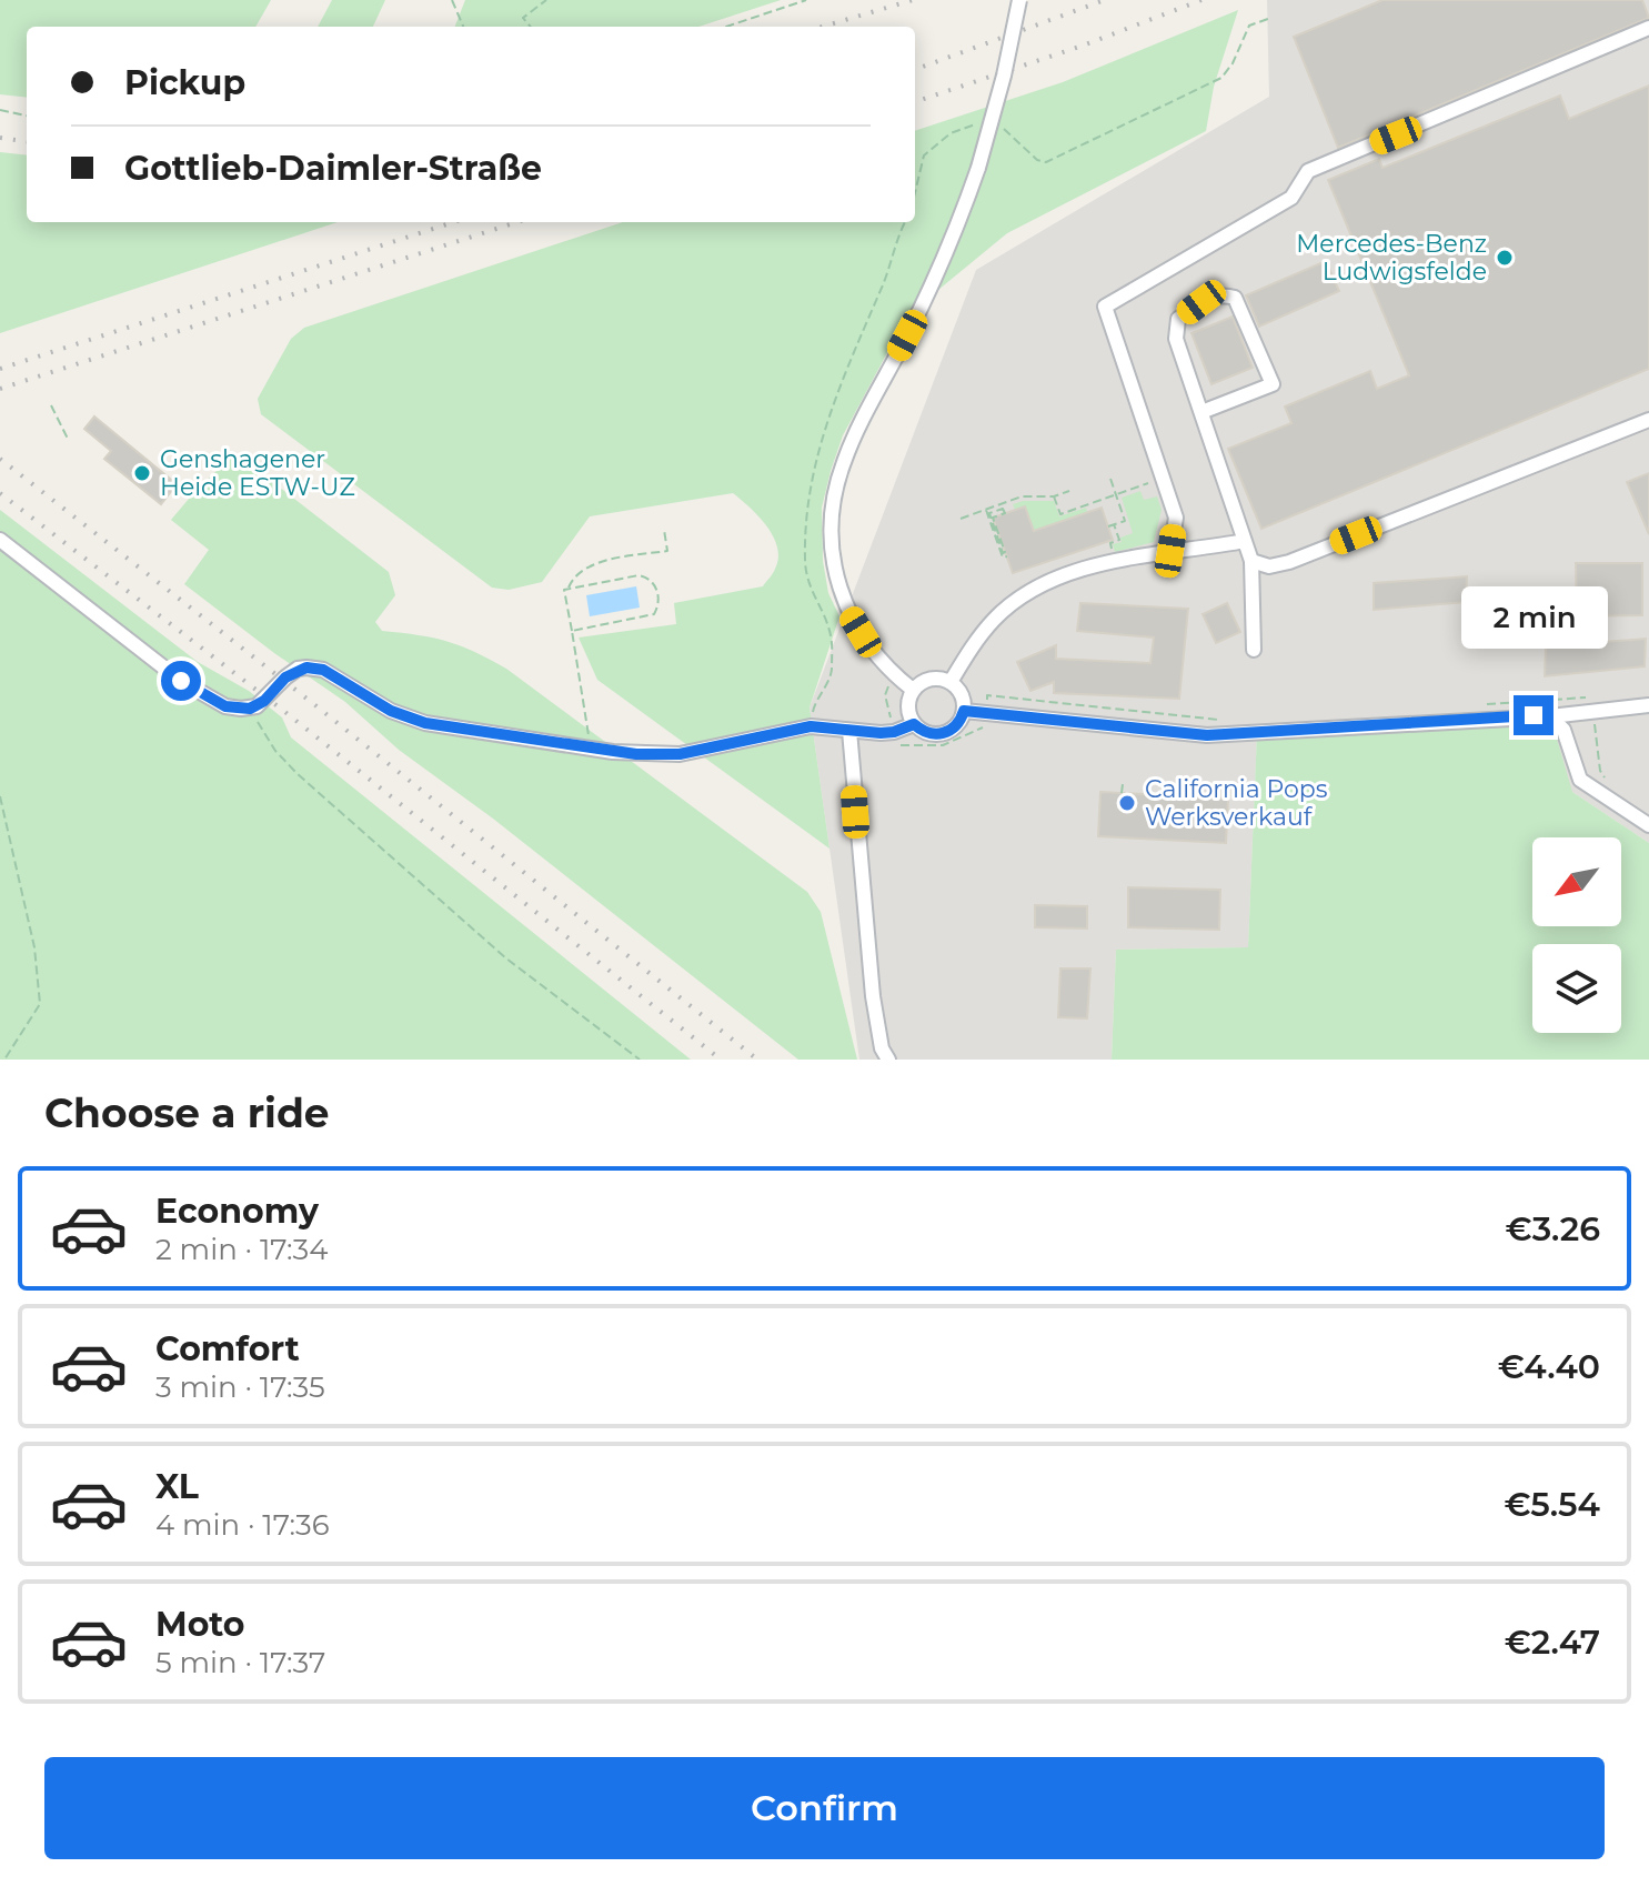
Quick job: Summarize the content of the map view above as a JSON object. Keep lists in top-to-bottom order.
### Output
{
  "places": ["Mercedes-Benz Ludwigsfelde", "Genshagener Heide ESTW-UZ", "California Pops Werksverkauf"],
  "north": "bottom left",
  "page": {
    "banner": ["Pickup", "Gottlieb-Daimler-Straße"],
    "bubble": "2 min",
    "heading": "Choose a ride",
    "list": [
      {
        "name": "Economy",
        "note": "2 min · 17:34",
        "value": "€3.26"
      },
      {
        "name": "Comfort",
        "note": "3 min · 17:35",
        "value": "€4.40"
      },
      {
        "name": "XL",
        "note": "4 min · 17:36",
        "value": "€5.54"
      },
      {
        "name": "Moto",
        "note": "5 min · 17:37",
        "value": "€2.47"
      }
    ],
    "buttons": "Confirm"
  }
}
